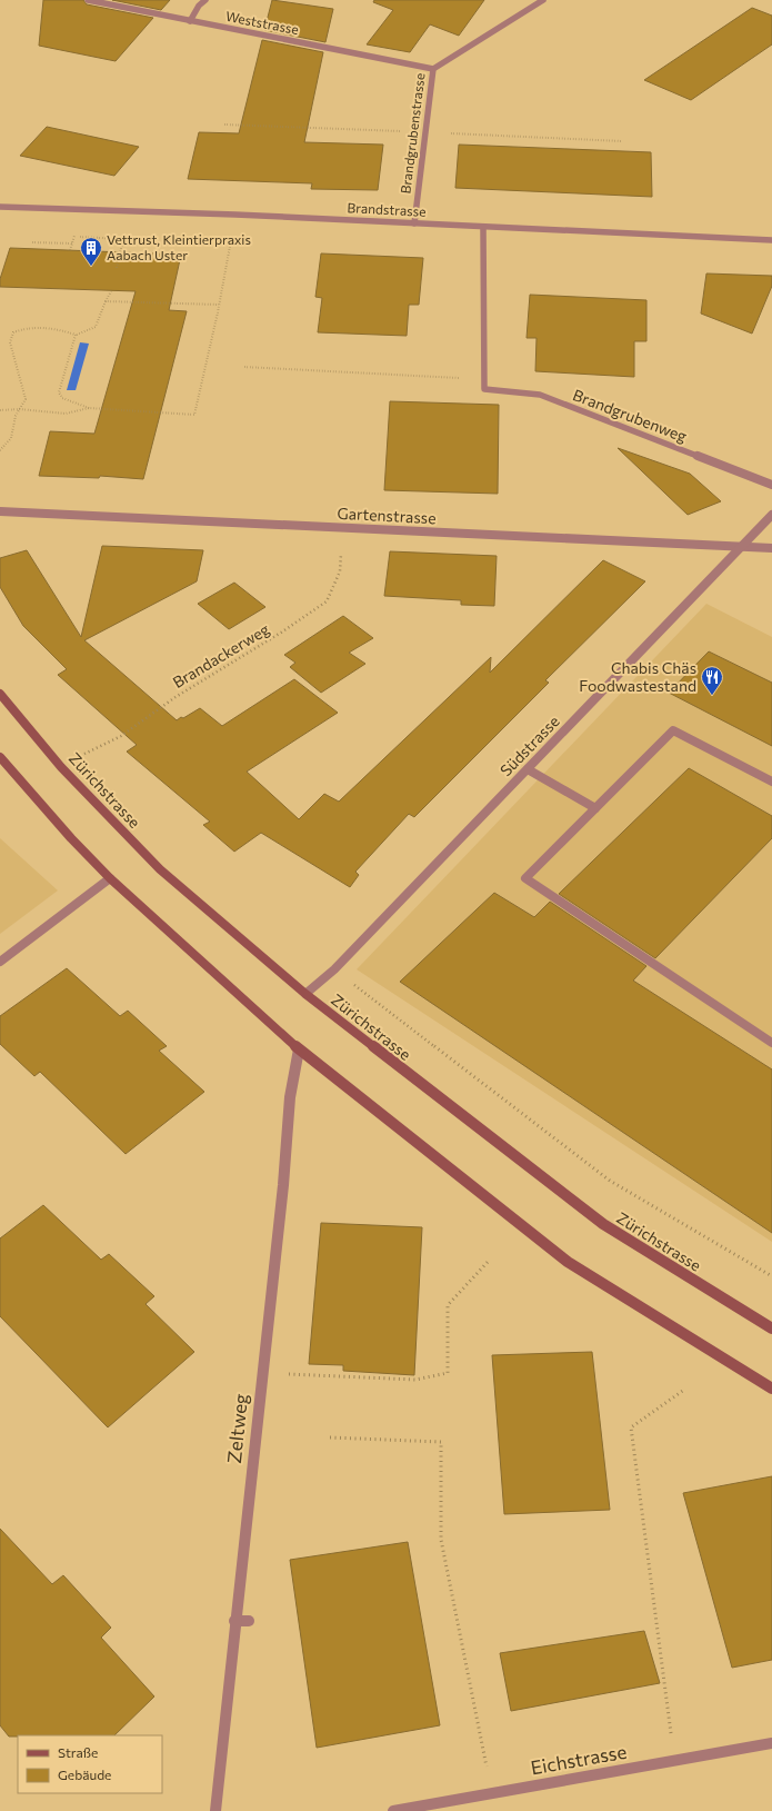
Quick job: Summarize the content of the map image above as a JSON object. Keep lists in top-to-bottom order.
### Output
{
  "streets": {
    "main road": ["Zürichstrasse"],
    "street": [
      "Weststrasse",
      "Brandgrubenstrasse",
      "Brandstrasse",
      "Brandgrubenweg",
      "Gartenstrasse",
      "Südstrasse",
      "Zeltweg",
      "Eichstrasse"
    ],
    "path": ["Brandackerweg"]
  },
  "crossings": [
    ["Weststrasse", "Brandgrubenstrasse"],
    ["Brandgrubenstrasse", "Brandstrasse"],
    ["Gartenstrasse", "Brandackerweg"],
    ["Gartenstrasse", "Südstrasse"],
    ["Brandackerweg", "Zürichstrasse"],
    ["Südstrasse", "Zürichstrasse"]
  ],
  "places": {
    "building": ["Vettrust, Kleintierpraxis Aabach Uster"],
    "restaurant": ["Chabis Chäs Foodwastestand"]
  },
  "legend": ["Straße", "Gebäude"]
}
